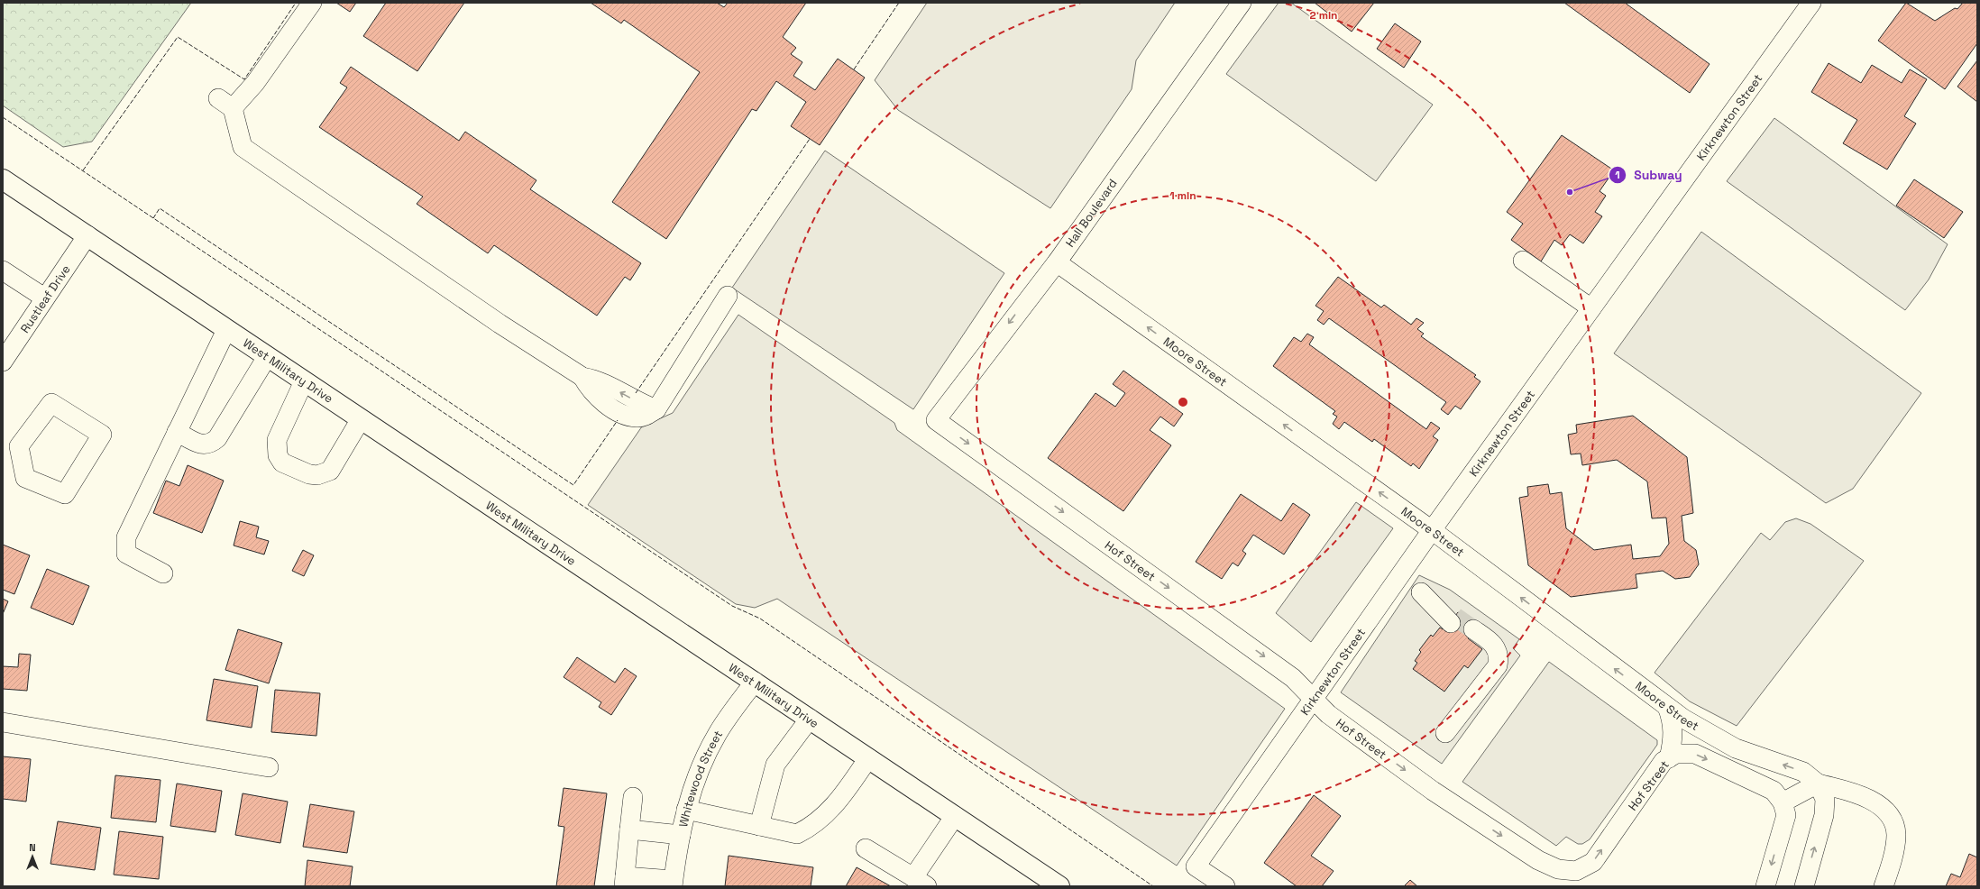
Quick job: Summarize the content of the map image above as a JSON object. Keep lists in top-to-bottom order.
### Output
{
  "streets": {
    "main road": ["West Military Drive"],
    "street": [
      "Kirknewton Street",
      "Hall Boulevard",
      "Rustleaf Drive",
      "Moore Street",
      "Hof Street",
      "Whitewood Street"
    ]
  },
  "crossings": [
    ["Kirknewton Street", "Moore Street"],
    ["Kirknewton Street", "Hof Street"],
    ["Hall Boulevard", "Moore Street"],
    ["Hall Boulevard", "Hof Street"],
    ["Rustleaf Drive", "West Military Drive"],
    ["West Military Drive", "Whitewood Street"]
  ],
  "one_way": ["Hall Boulevard", "Moore Street", "Hof Street"],
  "places": ["Subway"],
  "north": "top",
  "rings": ["2 min", "1 min"]
}
